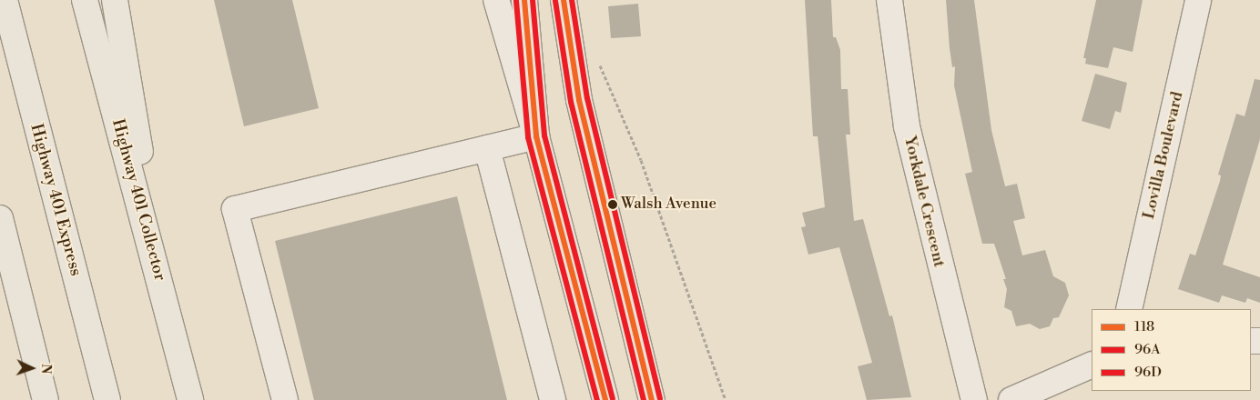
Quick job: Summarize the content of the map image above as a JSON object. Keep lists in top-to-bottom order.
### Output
{
  "streets": {
    "main road": ["Highway 401 Express", "Highway 401 Collector"],
    "street": ["Lovilla Boulevard", "Yorkdale Crescent"]
  },
  "places": ["Walsh Avenue"],
  "lines": ["transit line 118", "transit line 96D", "transit line 96A"],
  "legend": ["118", "96A", "96D"],
  "north": "right"
}
